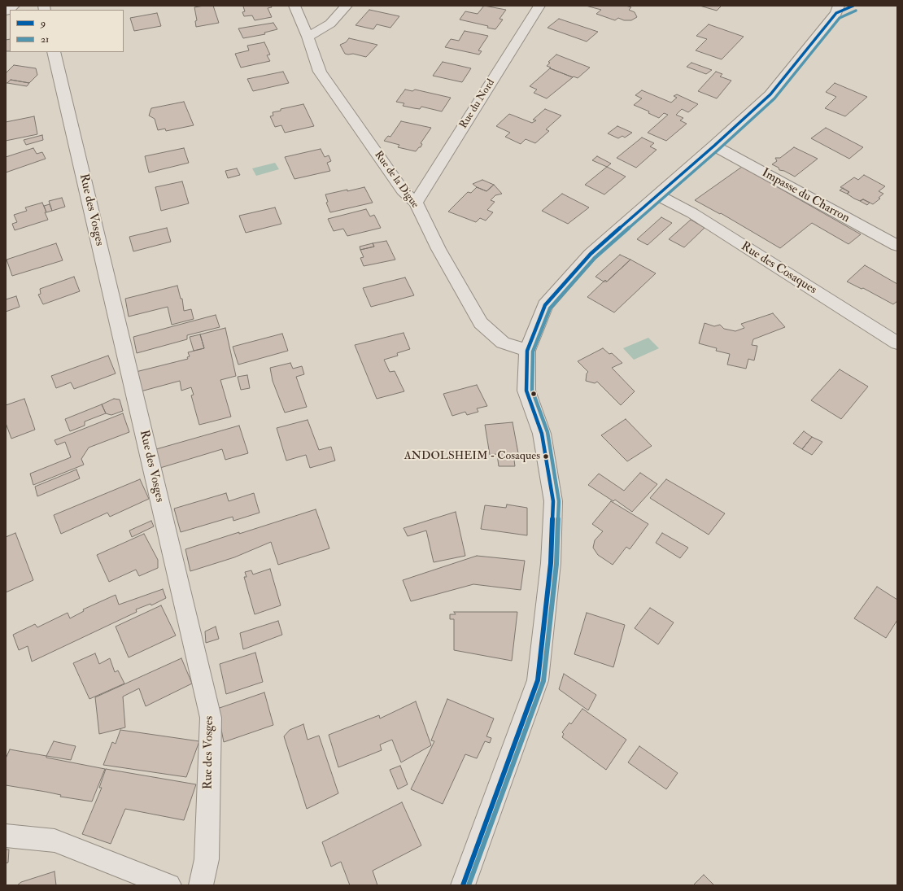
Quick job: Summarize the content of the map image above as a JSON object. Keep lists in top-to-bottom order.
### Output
{
  "streets": {
    "street": [
      "Rue du Nord",
      "Rue de la Digue",
      "Impasse du Charron",
      "Rue des Vosges",
      "Rue des Cosaques"
    ]
  },
  "crossings": [
    ["Rue du Nord", "Rue de la Digue"]
  ],
  "places": ["ANDOLSHEIM - Cosaques"],
  "lines": ["transit line 9", "transit line 21"],
  "legend": ["9", "21"]
}
